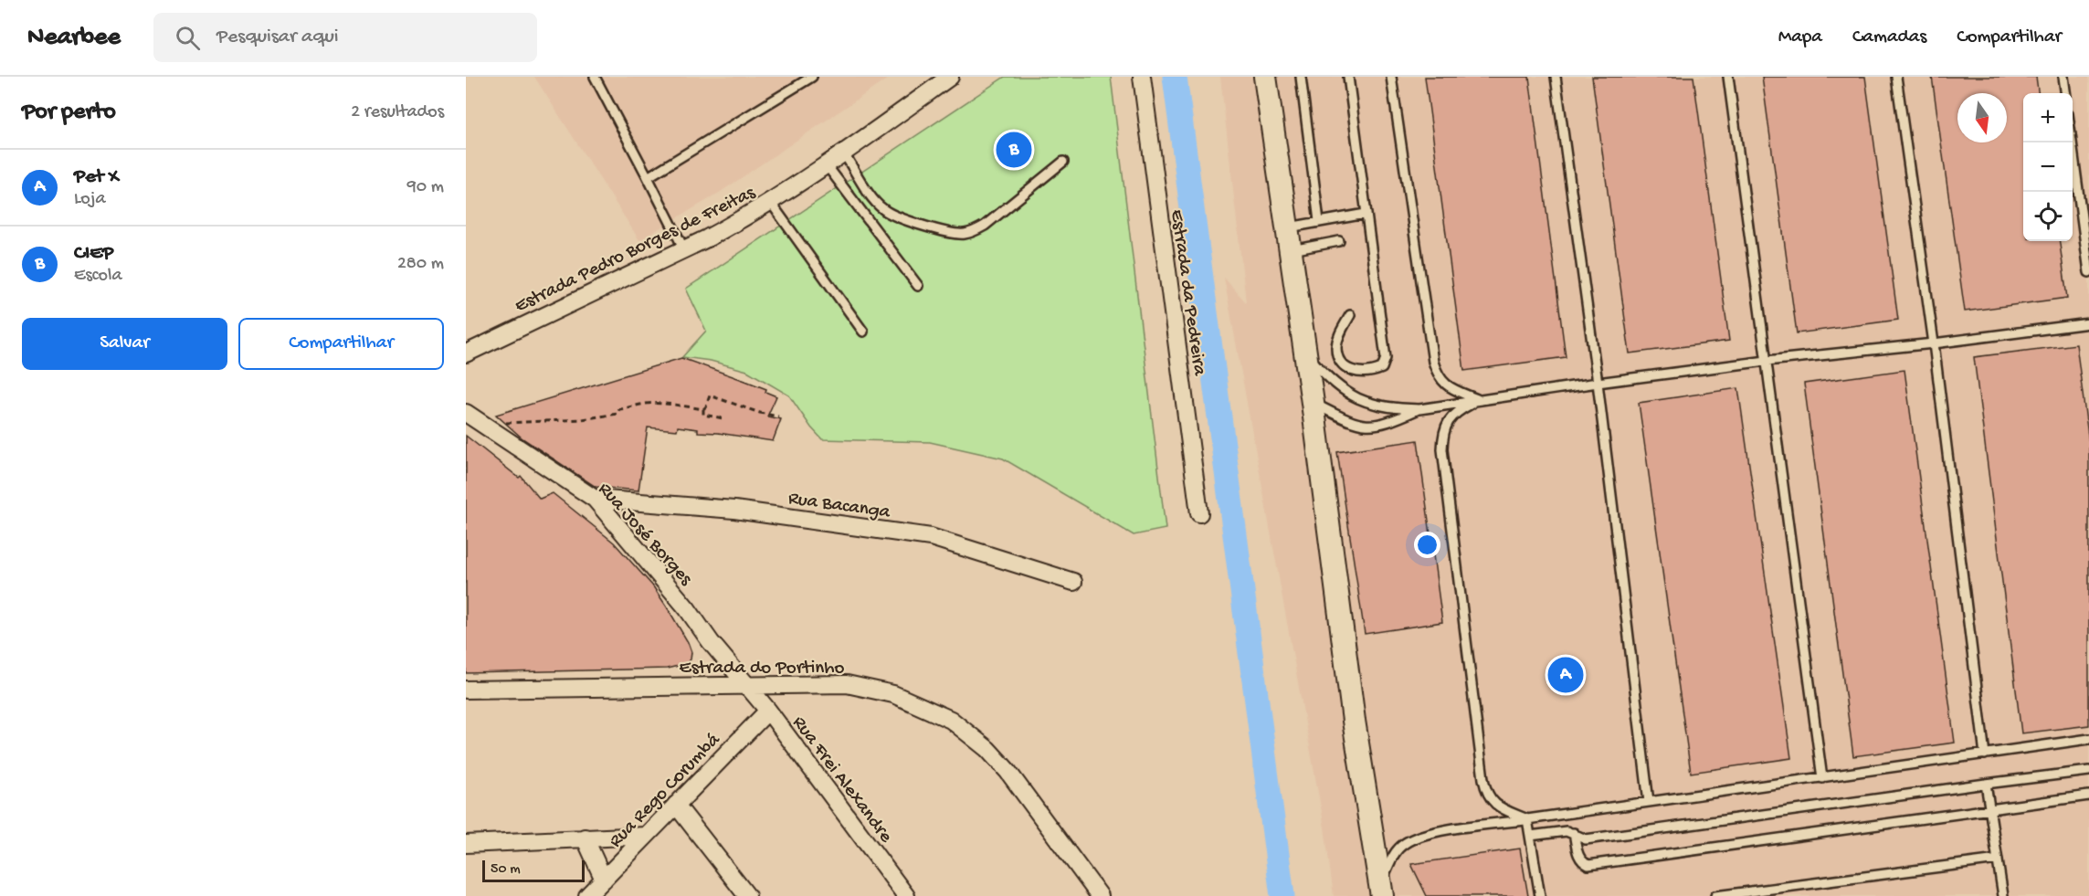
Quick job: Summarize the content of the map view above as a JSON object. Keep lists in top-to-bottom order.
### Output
{
  "streets": {
    "street": [
      "Estrada Pedro Borges de Freitas",
      "Estrada da Pedreira",
      "Rua Bacanga",
      "Rua José Borges",
      "Estrada do Portinho",
      "Rua Frei Alexandre",
      "Rua Rego Corumbá"
    ]
  },
  "crossings": [
    ["Rua Bacanga", "Rua José Borges"],
    ["Rua José Borges", "Estrada do Portinho"],
    ["Rua José Borges", "Rua Frei Alexandre"],
    ["Estrada do Portinho", "Rua Frei Alexandre"],
    ["Rua Frei Alexandre", "Rua Rego Corumbá"]
  ],
  "scale_bar": "50 m",
  "north": "bottom",
  "page": {
    "header": "Nearbee",
    "search": "Pesquisar aqui",
    "nav": ["Mapa", "Camadas", "Compartilhar"],
    "heading": ["Por perto", "2 resultados"],
    "map_buttons": ["+", "−"],
    "pins": ["B", "A"],
    "list": [
      {
        "mark": "A",
        "name": "Pet X",
        "note": "Loja",
        "value": "90 m"
      },
      {
        "mark": "B",
        "name": "CIEP",
        "note": "Escola",
        "value": "280 m"
      }
    ],
    "buttons": ["Salvar", "Compartilhar"],
    "scale": "50 m"
  }
}
